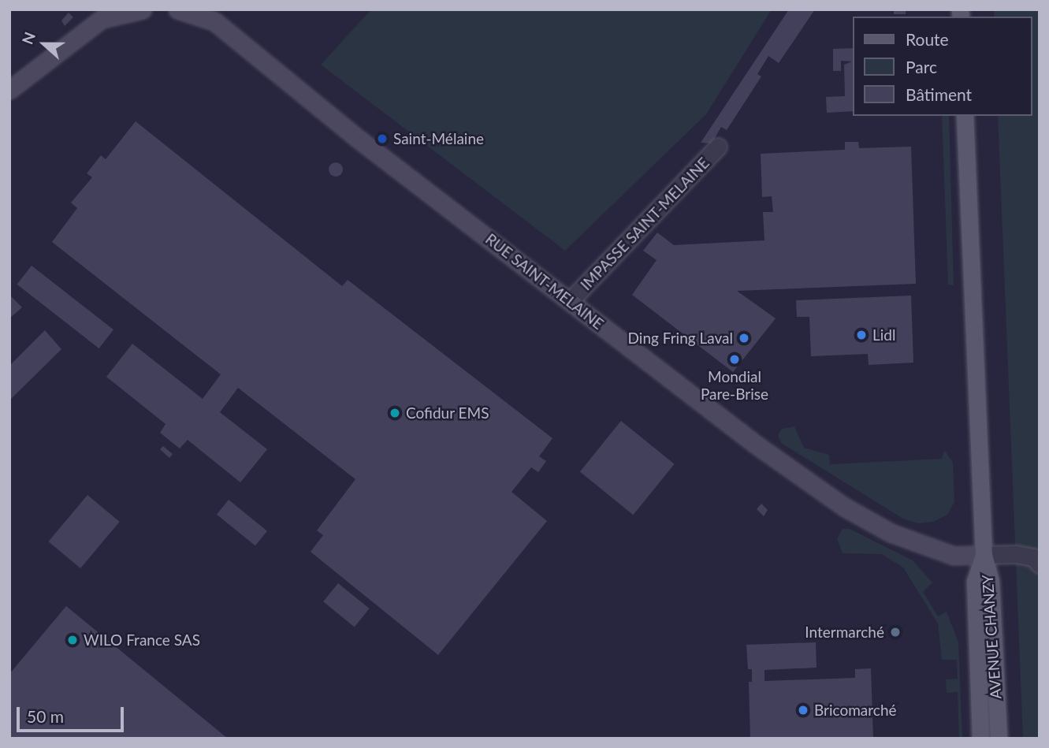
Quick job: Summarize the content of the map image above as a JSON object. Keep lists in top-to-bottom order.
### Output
{
  "streets": {
    "main road": ["RUE SAINT-MELAINE", "AVENUE CHANZY"],
    "street": ["IMPASSE SAINT-MELAINE"]
  },
  "crossings": [
    ["IMPASSE SAINT-MELAINE", "RUE SAINT-MELAINE"],
    ["RUE SAINT-MELAINE", "AVENUE CHANZY"]
  ],
  "places": [
    "Saint-Mélaine",
    "Lidl",
    "Ding Fring Laval",
    "Mondial Pare-Brise",
    "Cofidur EMS",
    "Intermarché",
    "WILO France SAS",
    "Bricomarché"
  ],
  "legend": ["Route", "Parc", "Bâtiment"],
  "scale_bar": "50 m",
  "north": "left"
}
